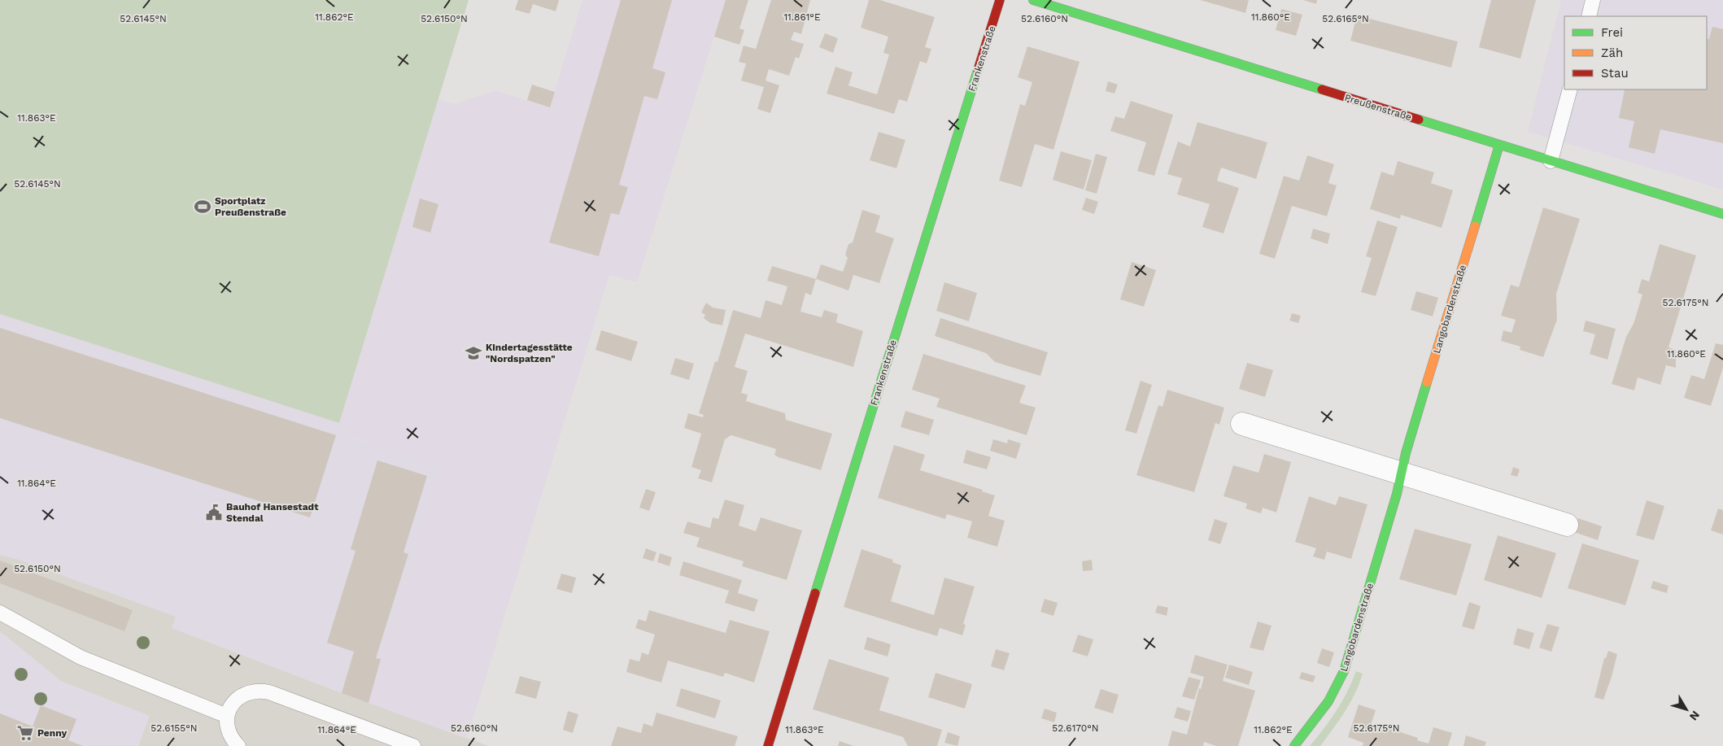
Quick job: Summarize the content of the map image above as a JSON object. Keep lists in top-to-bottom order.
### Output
{
  "streets": {
    "street": ["Frankenstraße", "Preußenstraße", "Langobardenstraße"]
  },
  "crossings": [
    ["Preußenstraße", "Langobardenstraße"]
  ],
  "places": {
    "sports": ["Sportplatz Preußenstraße"],
    "school or university": ["Kindertagesstätte \"Nordspatzen\""],
    "public building": ["Bauhof Hansestadt Stendal"],
    "supermarket": ["Penny"]
  },
  "legend": ["Frei", "Zäh", "Stau"],
  "north": "bottom right",
  "coordinates": [
    "11.862°E",
    "11.861°E",
    "11.860°E",
    "52.6145°N",
    "52.6150°N",
    "52.6160°N",
    "52.6165°N",
    "11.863°E",
    "52.6175°N",
    "11.864°E",
    "52.6155°N",
    "52.6170°N"
  ]
}
